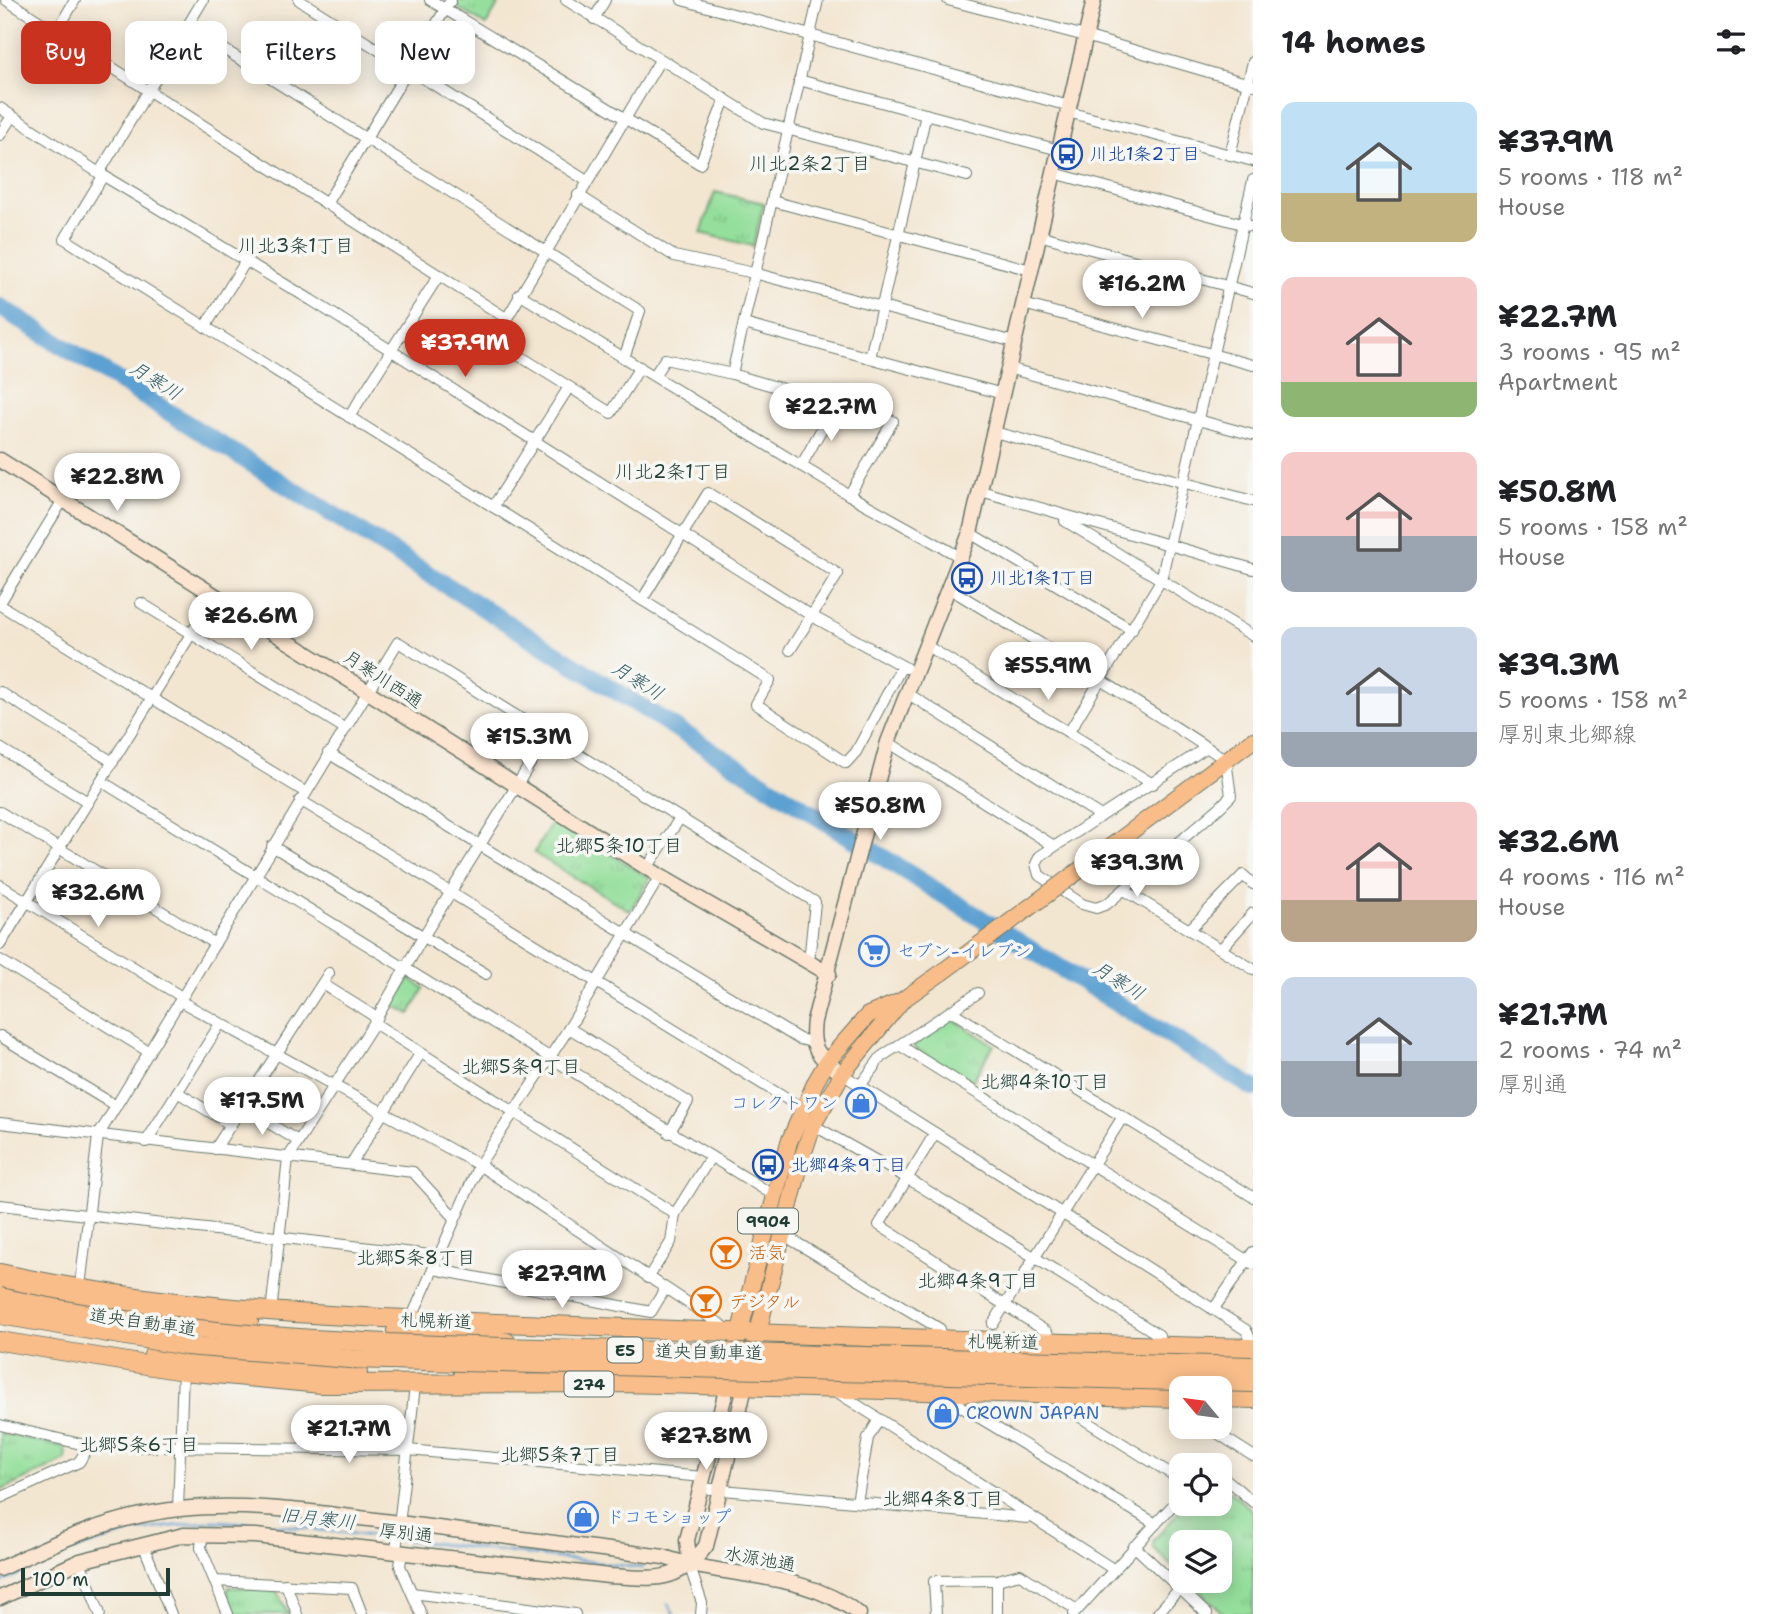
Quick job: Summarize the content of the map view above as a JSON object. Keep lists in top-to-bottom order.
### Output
{
  "streets": {
    "highway": [
      "札幌新道",
      "道央自動車道",
      "E5",
      "274"
    ],
    "main road": ["9904"],
    "street": ["月寒川西通", "厚別通", "水源池通"]
  },
  "crossings": [
    ["9904", "札幌新道"],
    ["9904", "274"],
    ["厚別通", "水源池通"]
  ],
  "districts": [
    "川北2条2丁目",
    "川北3条1丁目",
    "川北2条1丁目",
    "北郷5条10丁目",
    "北郷5条9丁目",
    "北郷4条10丁目",
    "北郷5条8丁目",
    "北郷4条9丁目",
    "北郷5条6丁目",
    "北郷5条7丁目",
    "北郷4条8丁目"
  ],
  "water": ["月寒川", "旧月寒川"],
  "places": {
    "bus stop": ["川北1条2丁目", "川北1条1丁目", "北郷4条9丁目"],
    "supermarket": ["セブン-イレブン"],
    "shop": ["コレクトワン", "CROWN JAPAN", "ドコモショップ"],
    "bar": ["活気", "デジタル"]
  },
  "scale_bar": "100 m",
  "north": "top left",
  "page": {
    "heading": "14 homes",
    "chip": [
      "Buy",
      "Rent",
      "Filters",
      "New"
    ],
    "list": [
      {
        "name": "¥37.9M",
        "note": "5 rooms · 118 m² · House"
      },
      {
        "name": "¥22.7M",
        "note": "3 rooms · 95 m² · Apartment"
      },
      {
        "name": "¥50.8M",
        "note": "5 rooms · 158 m² · House"
      },
      {
        "name": "¥39.3M",
        "note": "5 rooms · 158 m² · 厚別東北郷線"
      },
      {
        "name": "¥32.6M",
        "note": "4 rooms · 116 m² · House"
      },
      {
        "name": "¥21.7M",
        "note": "2 rooms · 74 m² · 厚別通"
      }
    ],
    "price": [
      "¥16.2M",
      "¥37.9M",
      "¥22.7M",
      "¥22.8M",
      "¥26.6M",
      "¥55.9M",
      "¥15.3M",
      "¥50.8M",
      "¥39.3M",
      "¥32.6M",
      "¥17.5M",
      "¥27.9M",
      "¥21.7M",
      "¥27.8M"
    ],
    "scale": "100 m"
  }
}
